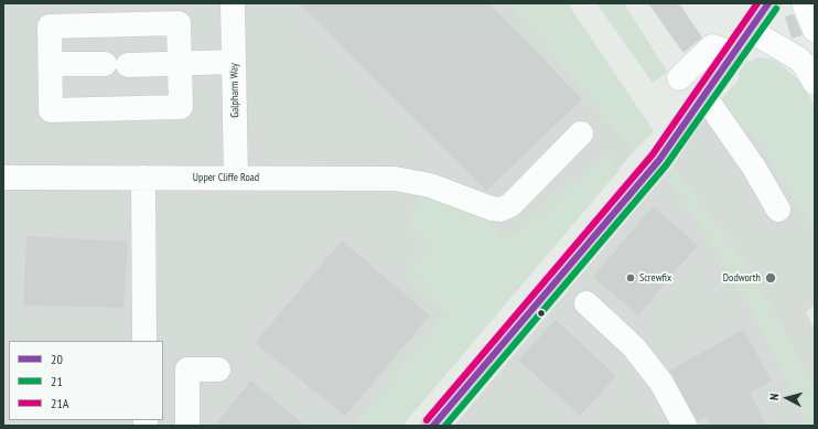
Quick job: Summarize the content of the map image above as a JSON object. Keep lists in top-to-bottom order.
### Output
{
  "streets": {
    "street": ["Galpharm Way", "Upper Cliffe Road"]
  },
  "crossings": [
    ["Galpharm Way", "Upper Cliffe Road"]
  ],
  "places": ["Screwfix", "Dodworth"],
  "lines": ["transit line 20", "transit line 21A", "transit line 21"],
  "legend": ["20", "21", "21A"],
  "north": "left"
}
